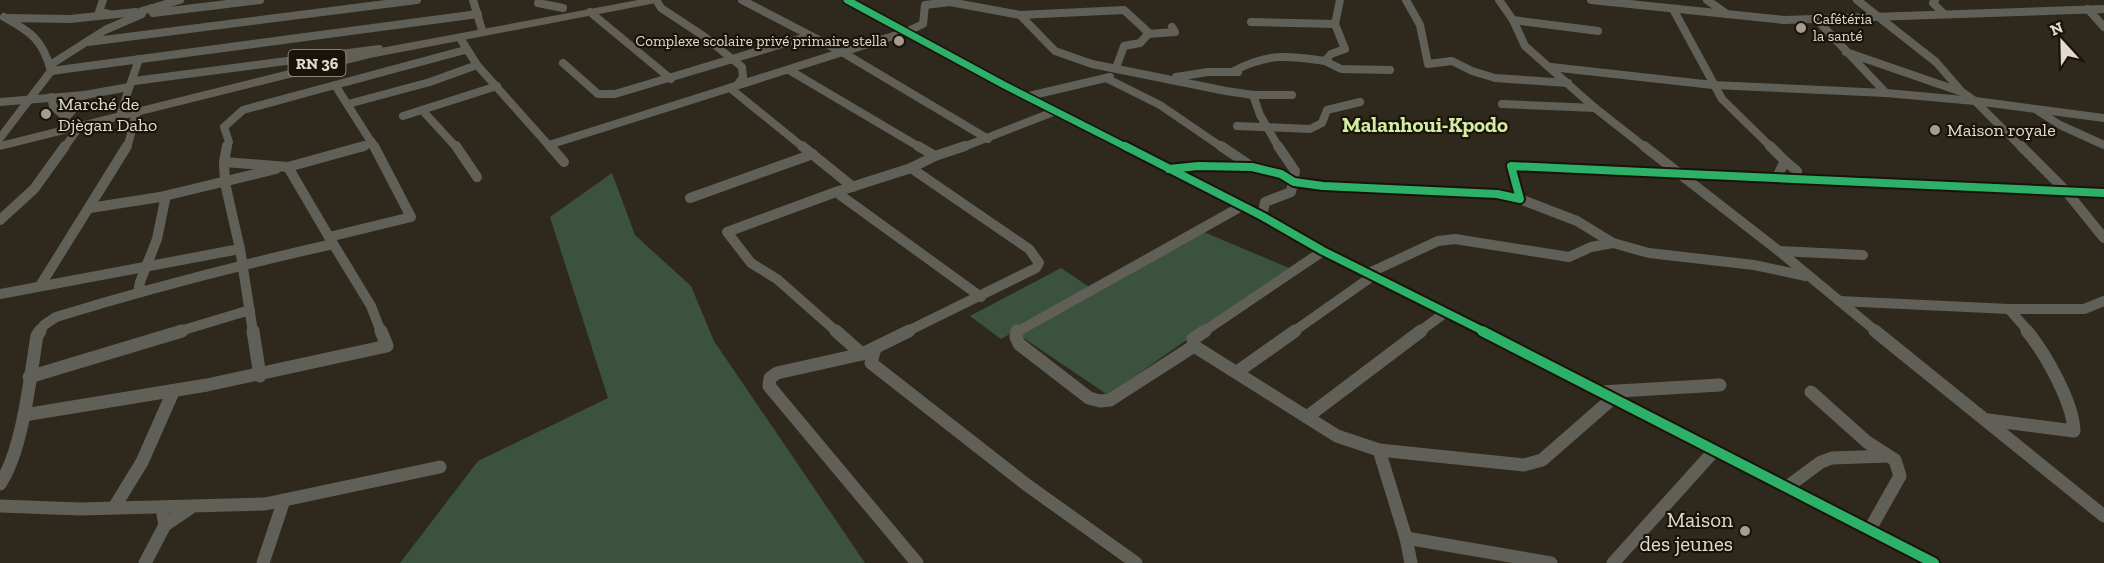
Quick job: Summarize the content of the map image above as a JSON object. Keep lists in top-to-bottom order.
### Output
{
  "streets": {
    "main road": ["RN 36"]
  },
  "districts": ["Malanhoui-Kpodo"],
  "places": [
    "Cafétéria la santé",
    "Complexe scolaire privé primaire stella",
    "Marché de Djègan Daho",
    "Maison royale",
    "Maison des jeunes"
  ],
  "north": "top"
}
